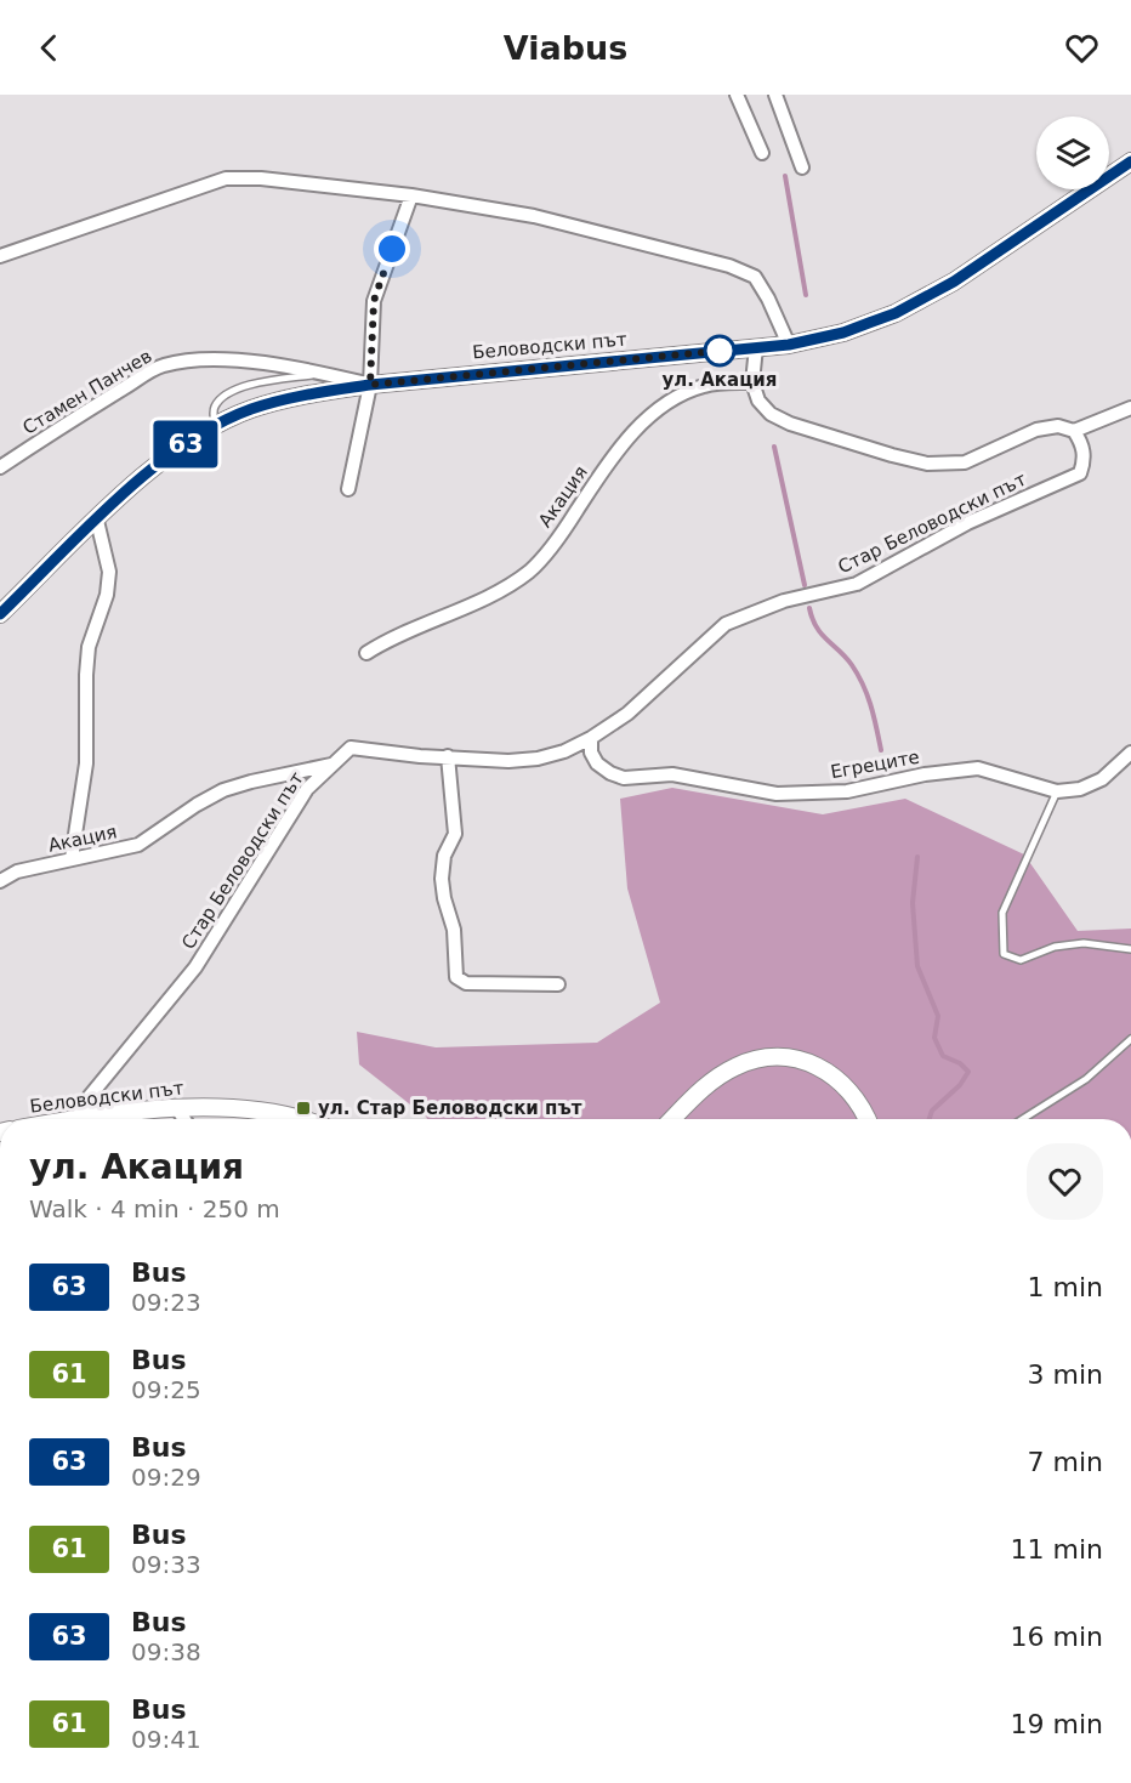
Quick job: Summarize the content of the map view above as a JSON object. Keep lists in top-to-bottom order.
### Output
{
  "streets": {
    "street": [
      "Беловодски път",
      "Стамен Панчев",
      "Акация",
      "Стар Беловодски път",
      "Егреците"
    ]
  },
  "crossings": [
    ["Беловодски път", "Стамен Панчев"],
    ["Акация", "Стар Беловодски път"],
    ["Стар Беловодски път", "Егреците"]
  ],
  "places": {
    "other": ["ул. Акация"],
    "transit": ["ул. Стар Беловодски път"]
  },
  "lines": ["bus line 63"],
  "page": {
    "header": "Viabus",
    "on_map": "63",
    "heading": ["ул. Акация", "Walk · 4 min · 250 m"],
    "list": [
      {
        "mark": "63",
        "name": "Bus",
        "note": "09:23",
        "value": "1 min"
      },
      {
        "mark": "61",
        "name": "Bus",
        "note": "09:25",
        "value": "3 min"
      },
      {
        "mark": "63",
        "name": "Bus",
        "note": "09:29",
        "value": "7 min"
      },
      {
        "mark": "61",
        "name": "Bus",
        "note": "09:33",
        "value": "11 min"
      },
      {
        "mark": "63",
        "name": "Bus",
        "note": "09:38",
        "value": "16 min"
      },
      {
        "mark": "61",
        "name": "Bus",
        "note": "09:41",
        "value": "19 min"
      }
    ]
  }
}
